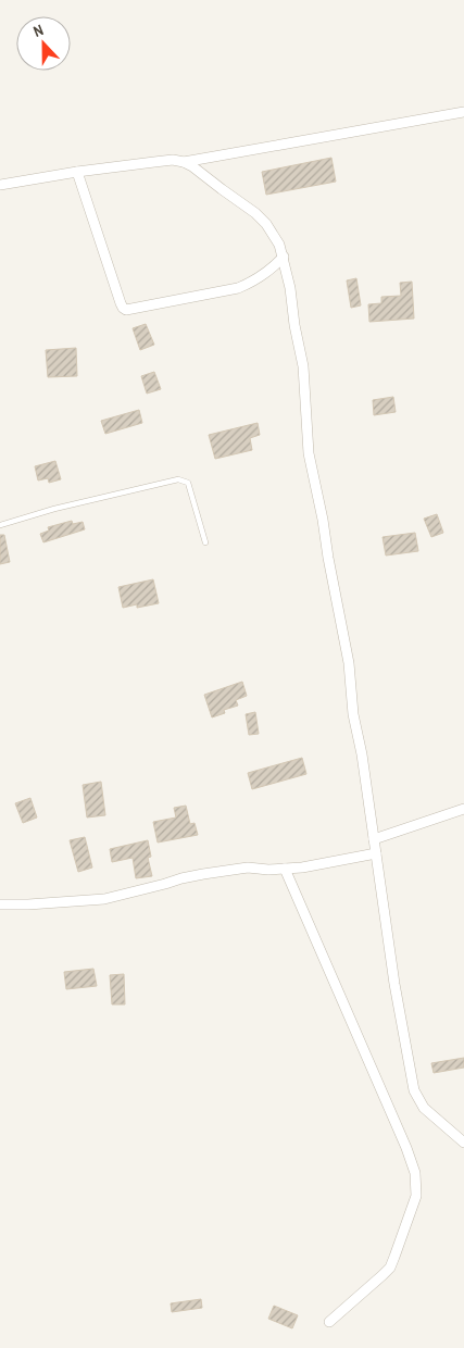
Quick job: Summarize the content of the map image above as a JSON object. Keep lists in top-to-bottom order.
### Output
{
  "north": "top"
}
